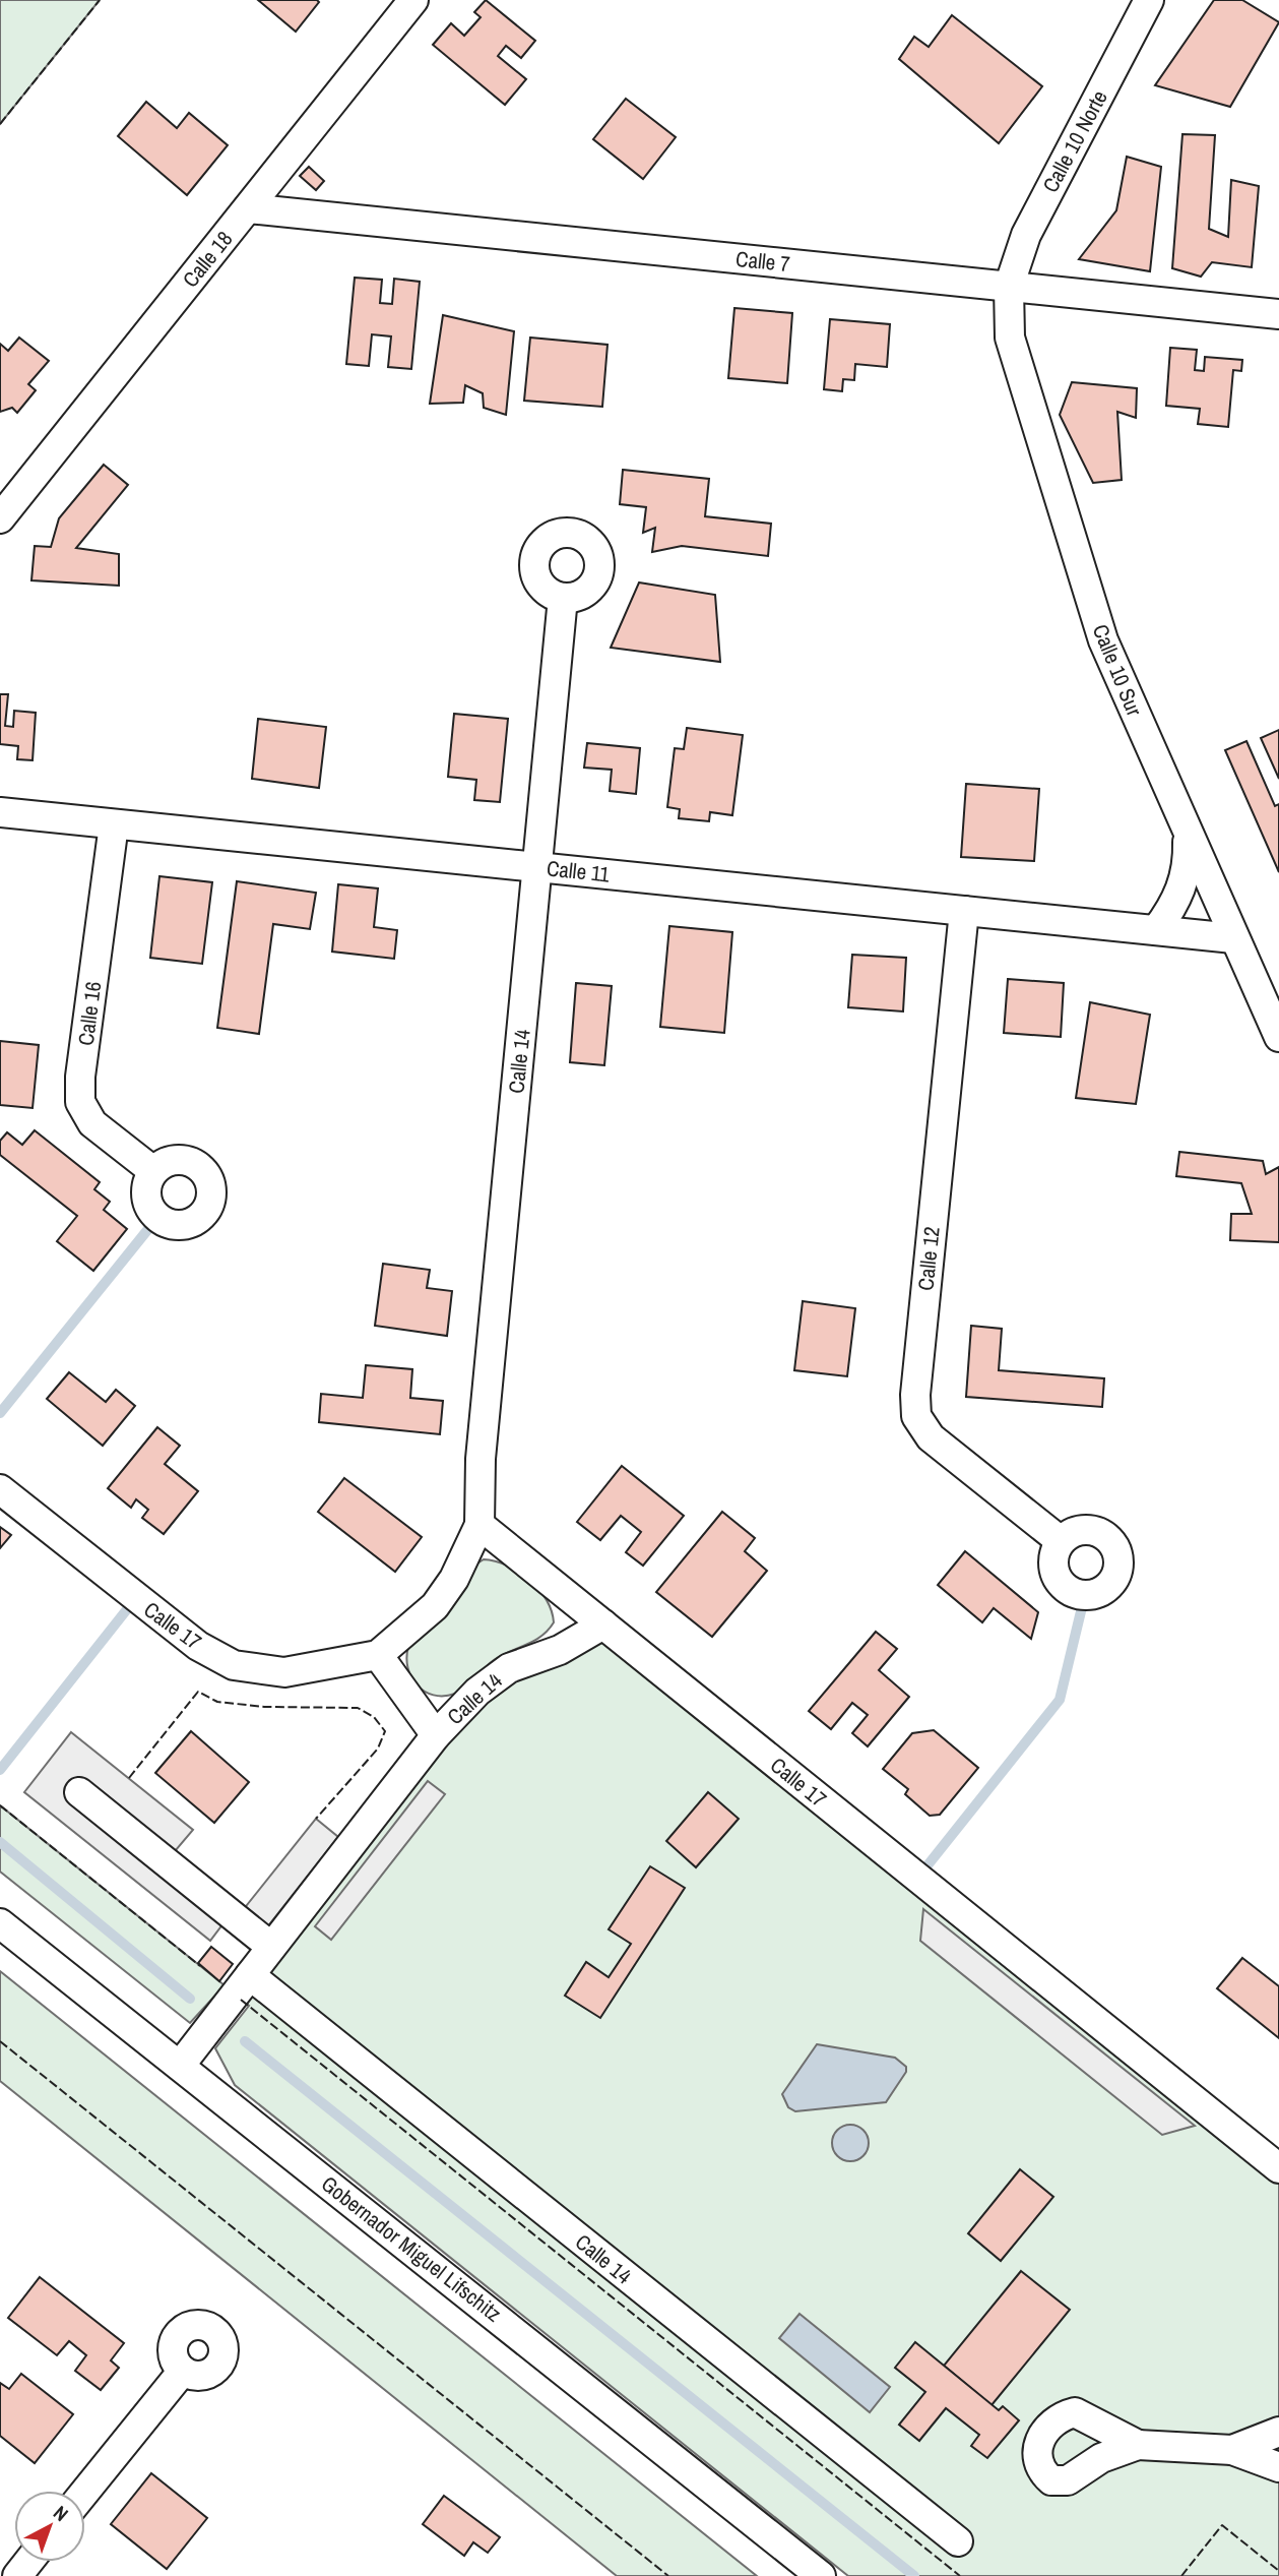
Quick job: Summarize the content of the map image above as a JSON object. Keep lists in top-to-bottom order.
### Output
{
  "streets": {
    "street": [
      "Calle 10 Norte",
      "Calle 18",
      "Calle 7",
      "Calle 10 Sur",
      "Calle 11",
      "Calle 16",
      "Calle 14",
      "Calle 12",
      "Calle 17",
      "Gobernador Miguel Lifschitz"
    ]
  },
  "crossings": [
    ["Calle 10 Norte", "Calle 7"],
    ["Calle 10 Norte", "Calle 10 Sur"],
    ["Calle 18", "Calle 7"],
    ["Calle 7", "Calle 10 Sur"],
    ["Calle 10 Sur", "Calle 11"],
    ["Calle 11", "Calle 16"],
    ["Calle 11", "Calle 14"],
    ["Calle 11", "Calle 12"],
    ["Calle 14", "Calle 17"],
    ["Calle 14", "Gobernador Miguel Lifschitz"]
  ],
  "north": "top right"
}
